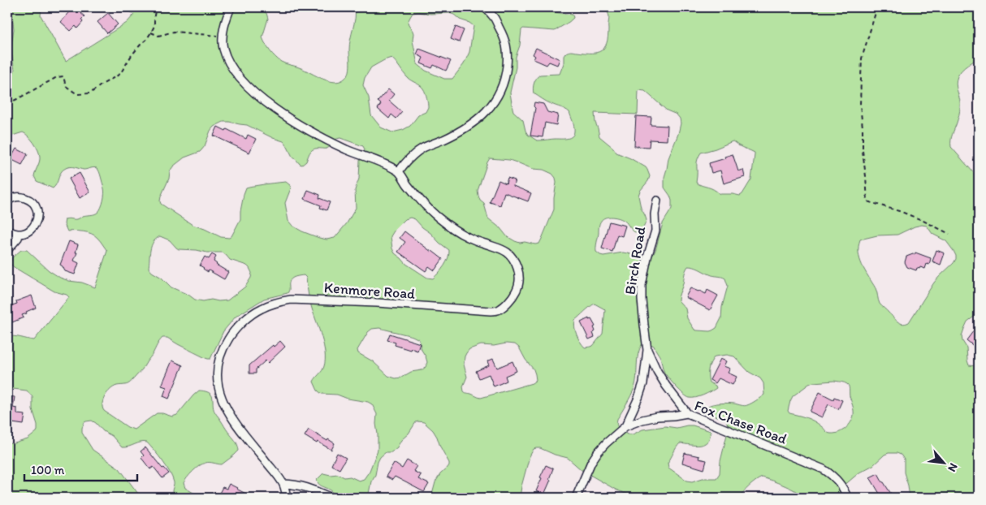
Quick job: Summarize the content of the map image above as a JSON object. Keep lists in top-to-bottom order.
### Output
{
  "streets": {
    "street": ["Birch Road", "Kenmore Road", "Fox Chase Road"]
  },
  "crossings": [
    ["Birch Road", "Fox Chase Road"]
  ],
  "scale_bar": "100 m",
  "north": "bottom right"
}
